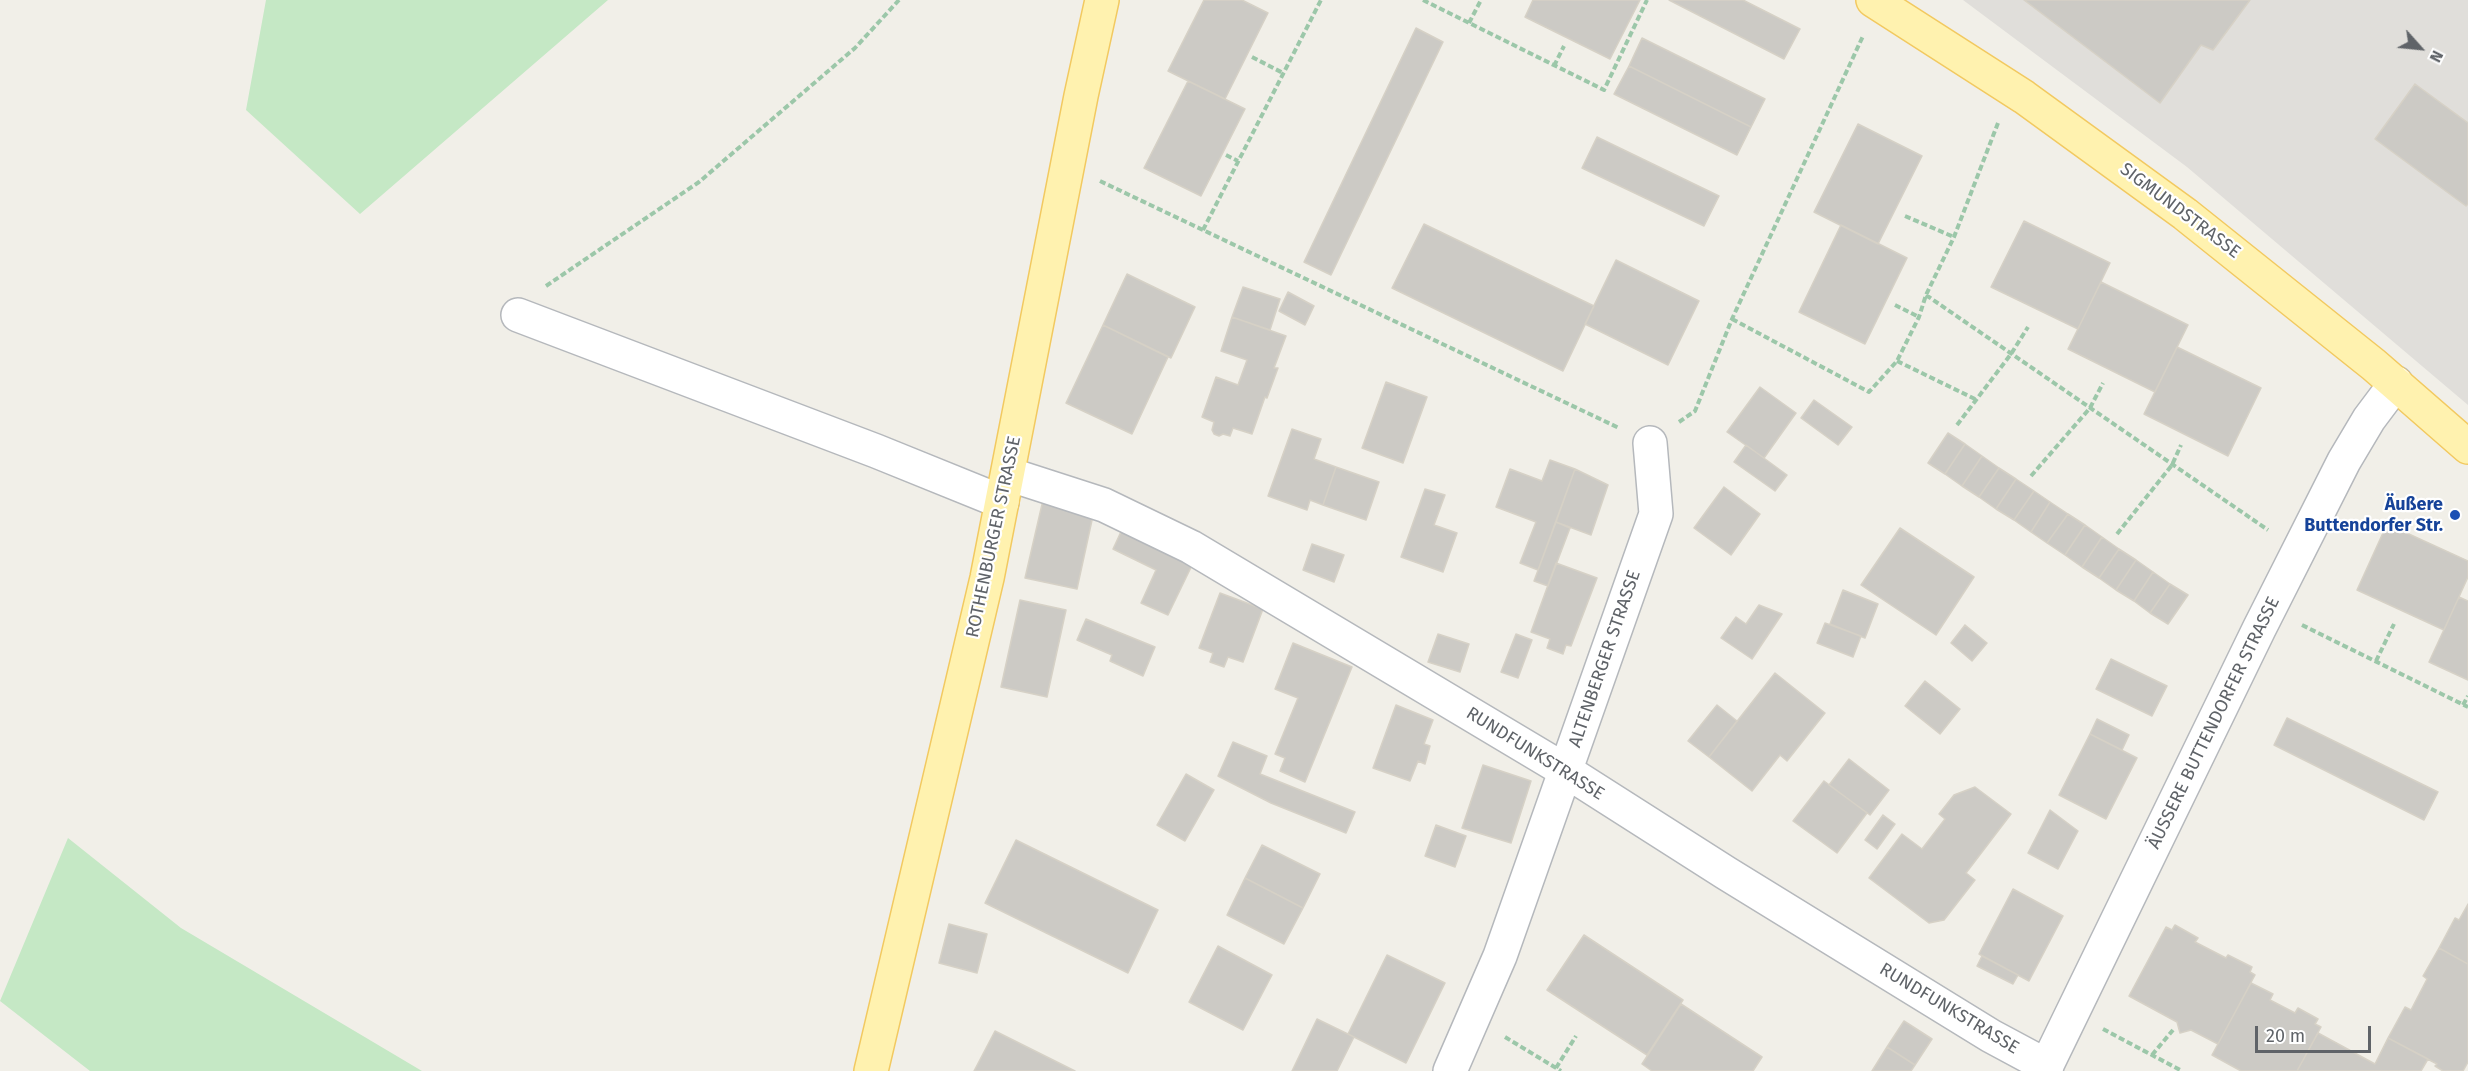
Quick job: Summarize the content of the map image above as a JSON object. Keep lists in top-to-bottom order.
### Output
{
  "streets": {
    "main road": ["SIGMUNDSTRASSE", "ROTHENBURGER STRASSE"],
    "street": ["ALTENBERGER STRASSE", "ÄUSSERE BUTTENDORFER STRASSE", "RUNDFUNKSTRASSE"]
  },
  "crossings": [
    ["SIGMUNDSTRASSE", "ÄUSSERE BUTTENDORFER STRASSE"],
    ["ROTHENBURGER STRASSE", "RUNDFUNKSTRASSE"],
    ["ALTENBERGER STRASSE", "RUNDFUNKSTRASSE"],
    ["ÄUSSERE BUTTENDORFER STRASSE", "RUNDFUNKSTRASSE"]
  ],
  "places": ["Äußere Buttendorfer Str."],
  "scale_bar": "20 m",
  "north": "bottom right"
}
